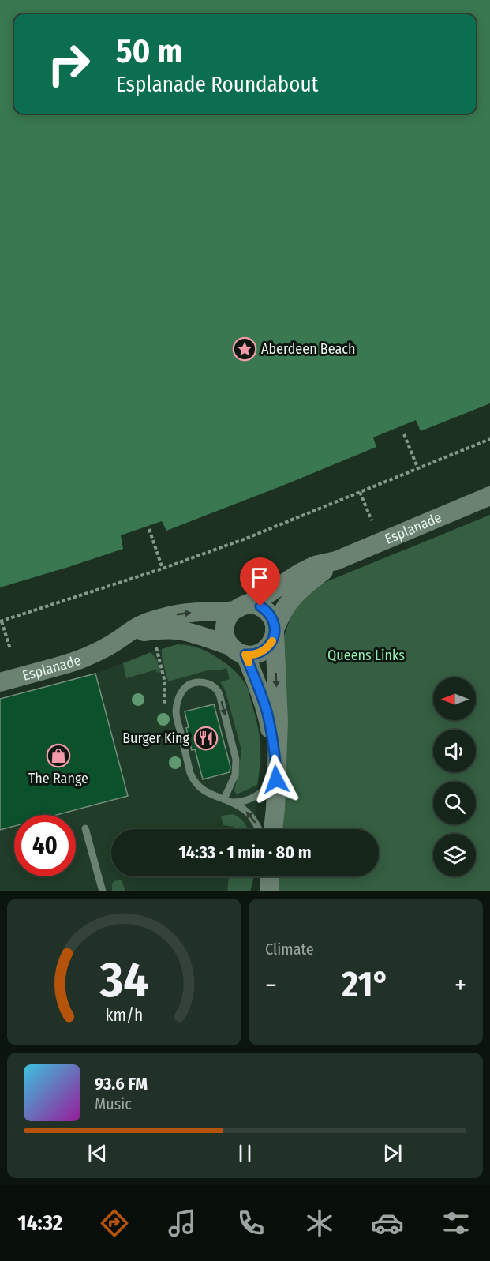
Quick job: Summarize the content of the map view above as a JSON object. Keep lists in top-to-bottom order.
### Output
{
  "streets": {
    "street": ["Esplanade"]
  },
  "parks": ["Queens Links"],
  "places": {
    "place": ["Aberdeen Beach"],
    "restaurant": ["Burger King"],
    "shop": ["The Range"]
  },
  "north": "left",
  "page": {
    "turn": ["50 m", "Esplanade Roundabout"],
    "limit": "40",
    "trip": "14:33 · 1 min · 80 m",
    "tile": "Climate",
    "heat": ["−", "21°", "+"],
    "song": ["93.6 FM", "Music"],
    "tabs": "14:32",
    "gauge": ["34", "km/h"]
  }
}
